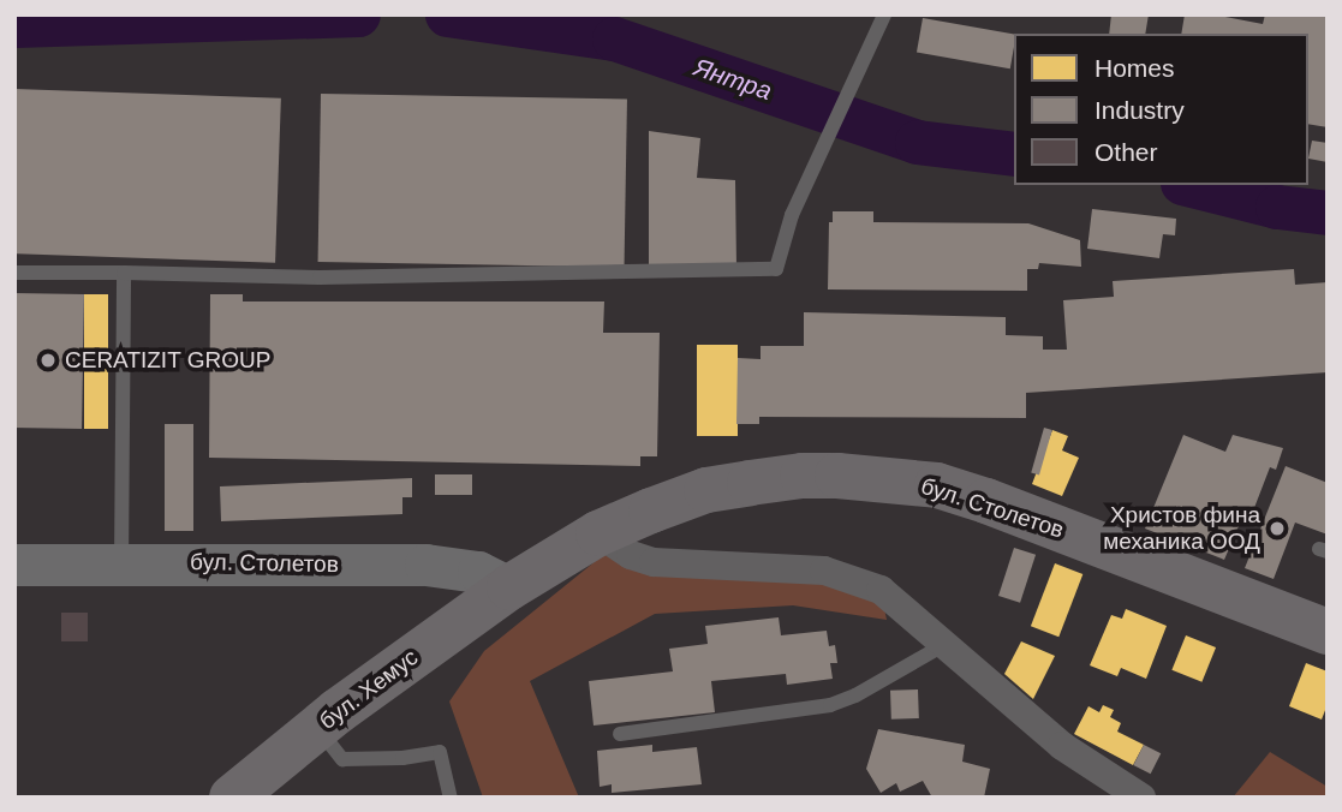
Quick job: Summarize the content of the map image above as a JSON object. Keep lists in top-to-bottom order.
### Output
{
  "streets": {
    "main road": ["бул. Столетов", "бул. Хемус"]
  },
  "crossings": [
    ["бул. Столетов", "бул. Хемус"]
  ],
  "water": ["Янтра"],
  "places": ["CERATIZIT GROUP", "Христов фина механика ООД"],
  "legend": ["Homes", "Industry", "Other"]
}
